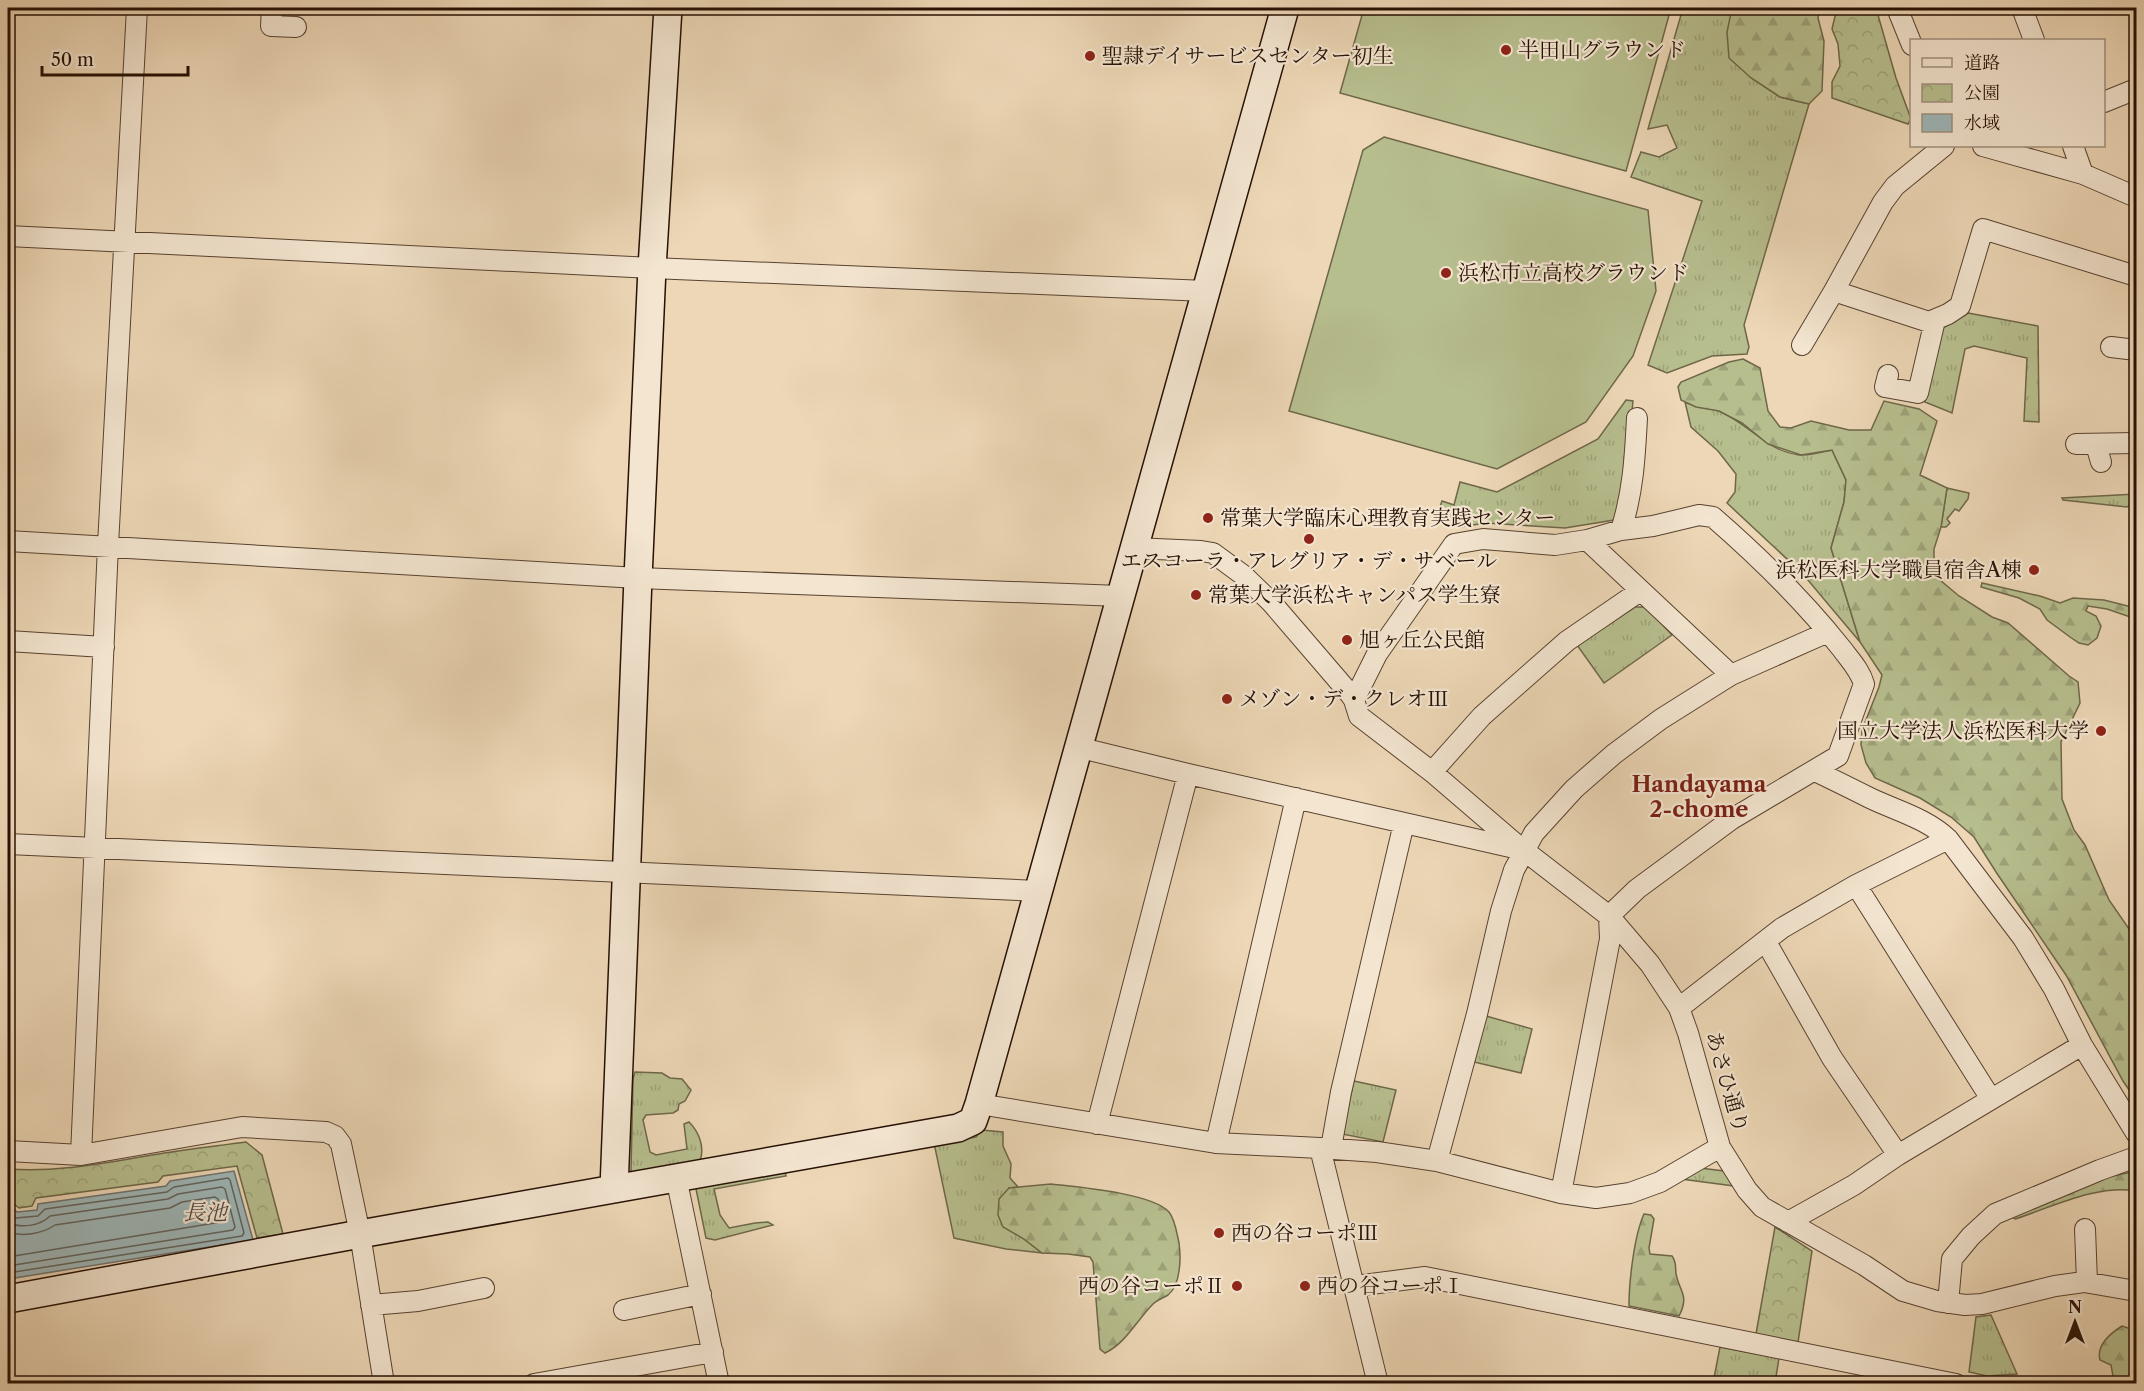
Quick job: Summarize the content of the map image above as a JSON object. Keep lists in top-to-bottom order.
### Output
{
  "streets": {
    "street": ["あさひ通り"]
  },
  "districts": ["Handayama 2-chome"],
  "water": ["長池"],
  "places": [
    "半田山グラウンド",
    "聖隷デイサービスセンター初生",
    "浜松市立高校グラウンド",
    "常葉大学臨床心理教育実践センター",
    "エスコーラ・アレグリア・デ・サベール",
    "浜松医科大学職員宿舎A棟",
    "常葉大学浜松キャンパス学生寮",
    "旭ヶ丘公民館",
    "メゾン・デ・クレオⅢ",
    "国立大学法人浜松医科大学",
    "西の谷コーポⅢ",
    "西の谷コーポⅡ",
    "西の谷コーポⅠ"
  ],
  "legend": ["道路", "公園", "水域"],
  "scale_bar": "50 m",
  "north": "top"
}
